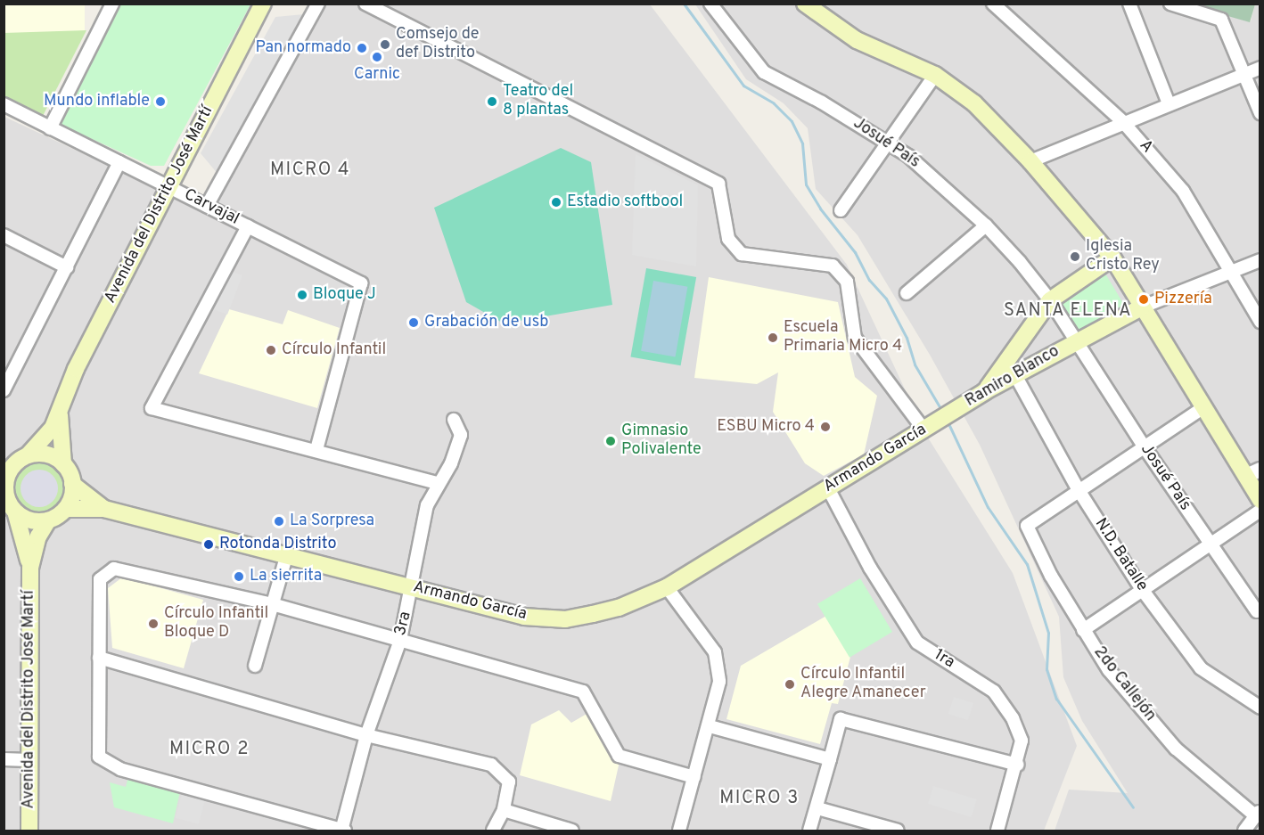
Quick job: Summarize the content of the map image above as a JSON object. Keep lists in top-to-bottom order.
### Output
{
  "streets": {
    "main road": ["Avenida del Distrito José Martí", "Ramiro Blanco", "Armando García"],
    "street": [
      "Josué País",
      "A",
      "Carvajal",
      "N.D. Batalle",
      "3ra",
      "1ra",
      "2do Callejón"
    ]
  },
  "crossings": [
    ["Josué País", "Ramiro Blanco"],
    ["Avenida del Distrito José Martí", "Carvajal"],
    ["Avenida del Distrito José Martí", "Armando García"],
    ["Ramiro Blanco", "Armando García"],
    ["Ramiro Blanco", "N.D. Batalle"],
    ["Armando García", "3ra"],
    ["Armando García", "1ra"],
    ["N.D. Batalle", "2do Callejón"]
  ],
  "districts": [
    "MICRO 4",
    "SANTA ELENA",
    "MICRO 2",
    "MICRO 3"
  ],
  "places": [
    "Comsejo de def Distrito",
    "Pan normado",
    "Carnic",
    "Mundo inflable",
    "Teatro del 8 plantas",
    "Estadio softbool",
    "Iglesia Cristo Rey",
    "Bloque J",
    "Pizzería",
    "Grabación de usb",
    "Escuela Primaria Micro 4",
    "Círculo Infantil",
    "ESBU Micro 4",
    "Gimnasio Polivalente",
    "La Sorpresa",
    "Rotonda Distrito",
    "La sierrita",
    "Círculo Infantil Bloque D",
    "Círculo Infantil Alegre Amanecer"
  ]
}
